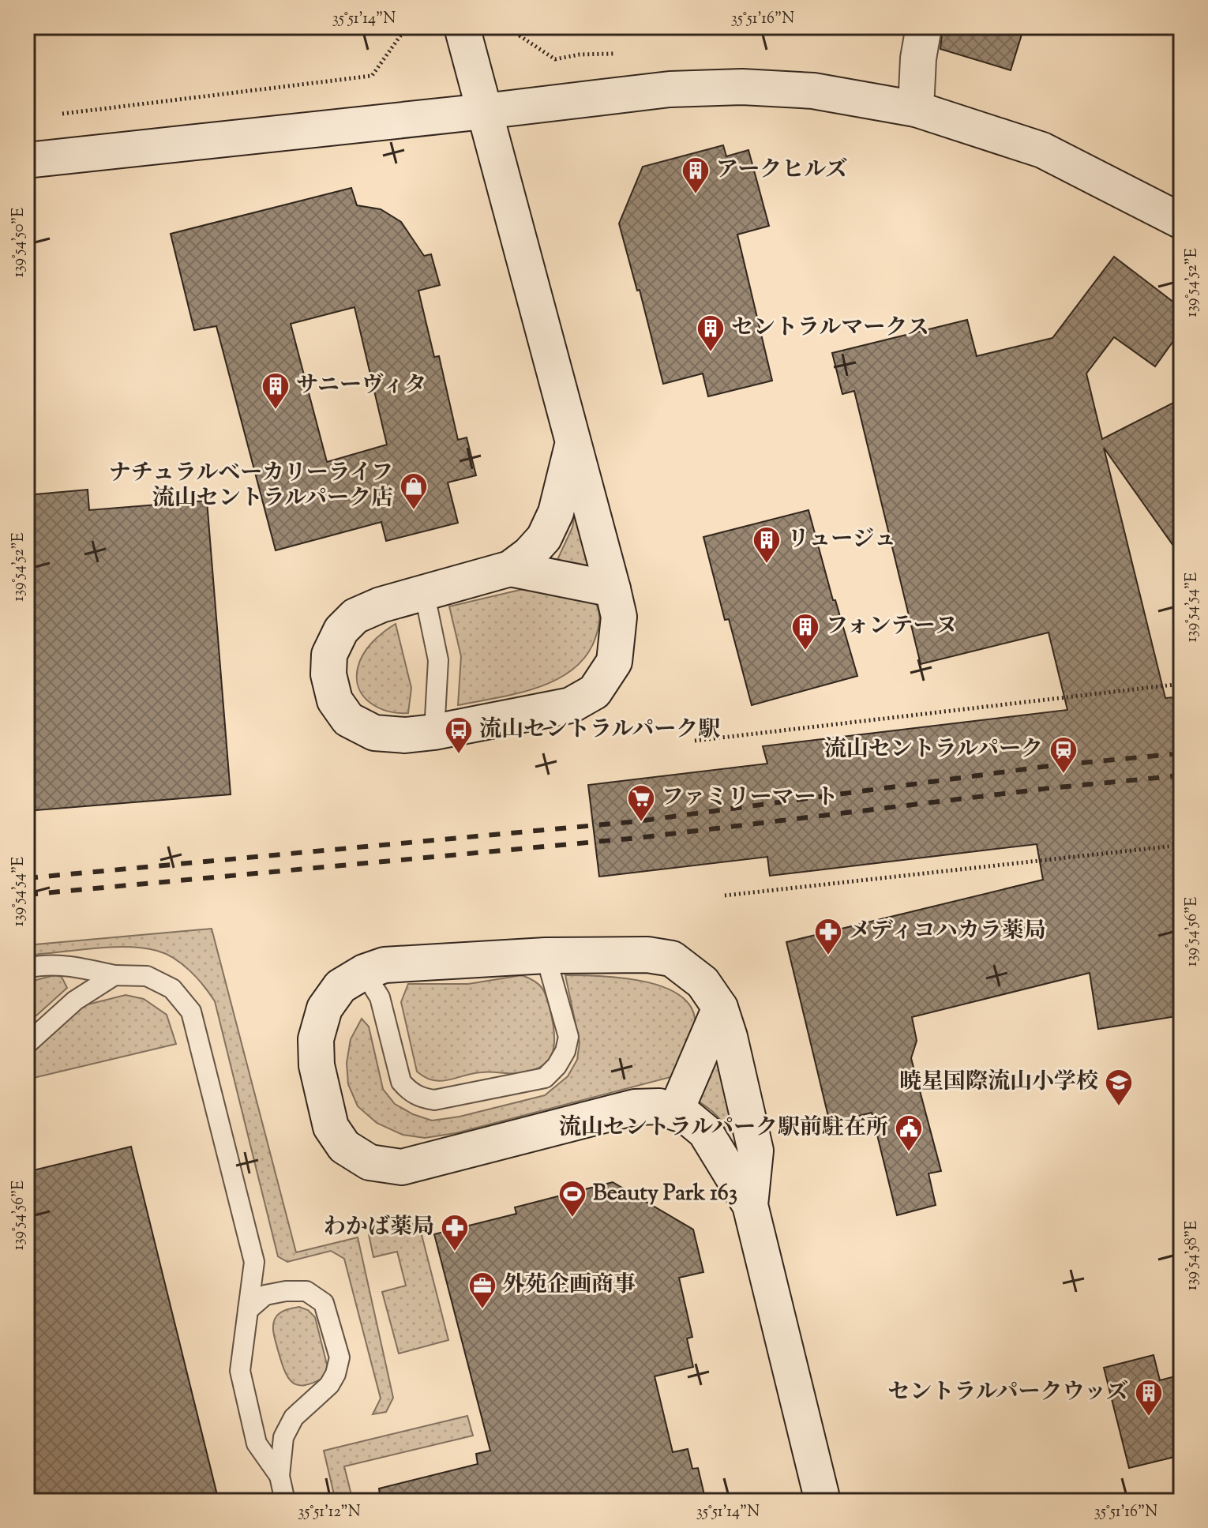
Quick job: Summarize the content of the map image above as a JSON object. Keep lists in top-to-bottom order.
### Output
{
  "places": {
    "building": [
      "アークヒルズ",
      "セントラルマークス",
      "サニーヴィタ",
      "リュージュ",
      "フォンテーヌ",
      "セントラルパークウッズ"
    ],
    "shop": ["ナチュラルベーカリーライフ 流山セントラルパーク店"],
    "bus stop": ["流山セントラルパーク駅"],
    "station": ["流山セントラルパーク"],
    "supermarket": ["ファミリーマート"],
    "pharmacy": ["メディコハカラ薬局", "わかば薬局"],
    "school or university": ["暁星国際流山小学校"],
    "public building": ["流山セントラルパーク駅前駐在所"],
    "sports": ["Beauty Park 163"],
    "office": ["外苑企画商事"]
  },
  "coordinates": [
    "35°51'14\"N",
    "35°51'16\"N",
    "139°54'50\"E",
    "139°54'52\"E",
    "139°54'54\"E",
    "139°54'56\"E",
    "139°54'58\"E",
    "35°51'12\"N"
  ]
}
